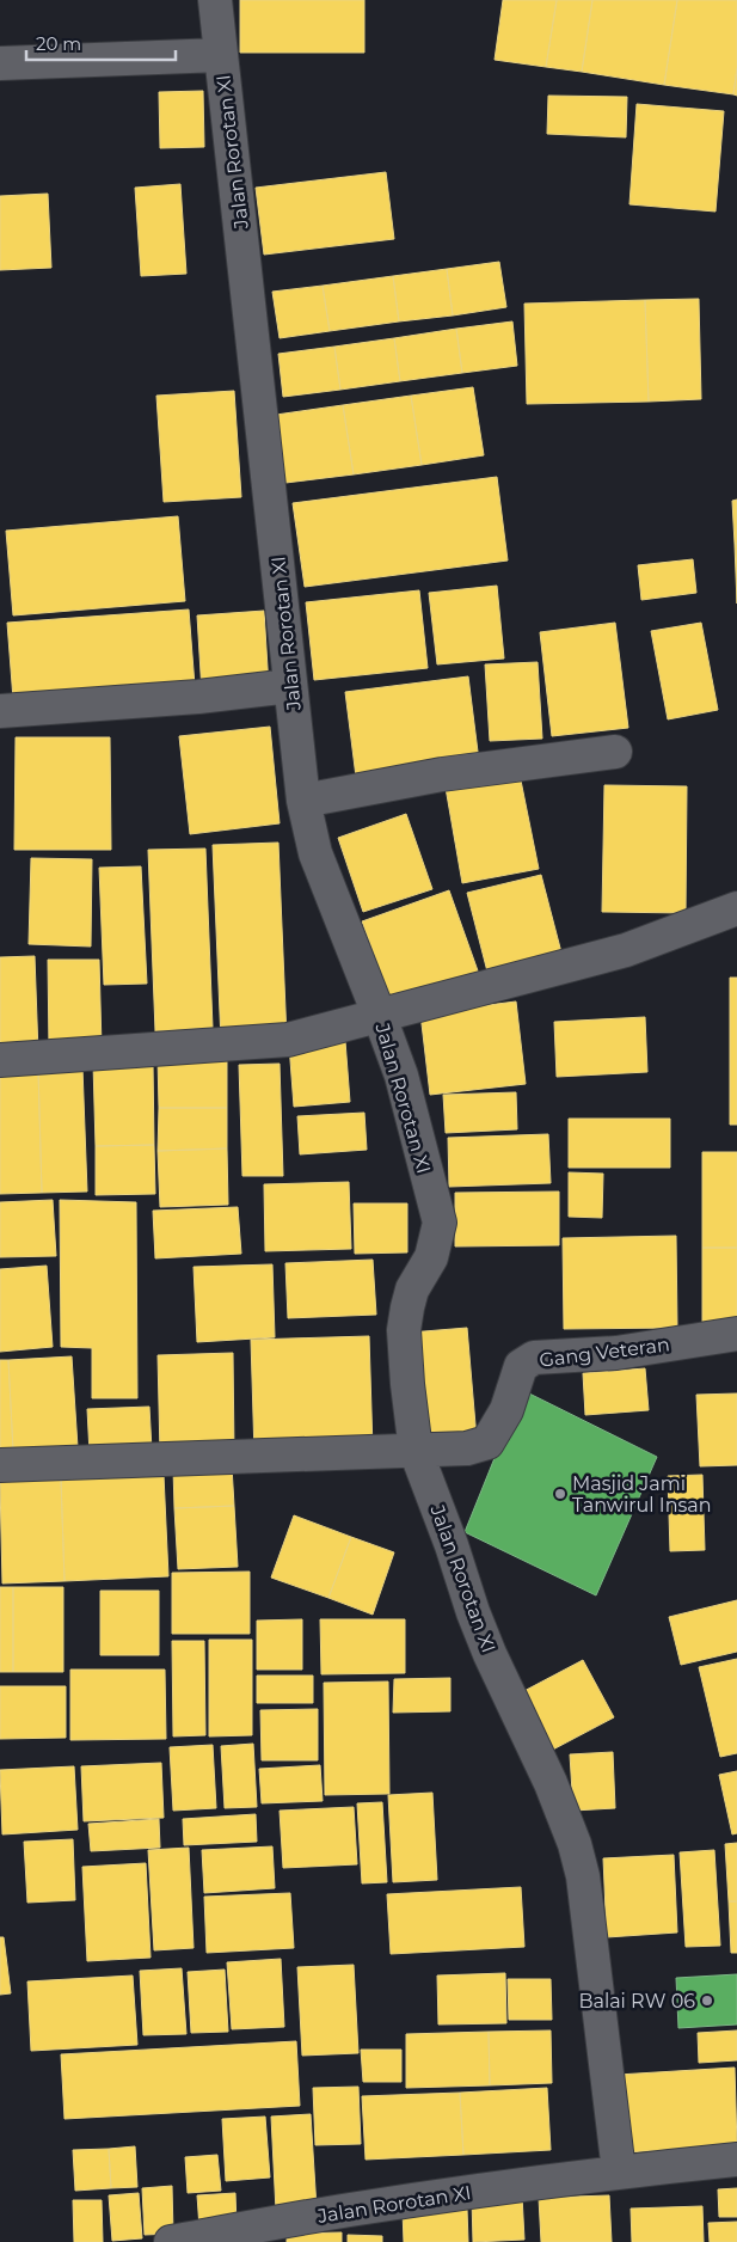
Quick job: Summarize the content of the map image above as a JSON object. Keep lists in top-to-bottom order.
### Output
{
  "streets": {
    "street": ["Jalan Rorotan XI", "Gang Veteran"]
  },
  "crossings": [
    ["Jalan Rorotan XI", "Gang Veteran"]
  ],
  "places": ["Masjid Jami Tanwirul Insan", "Balai RW 06"],
  "scale_bar": "20 m"
}
